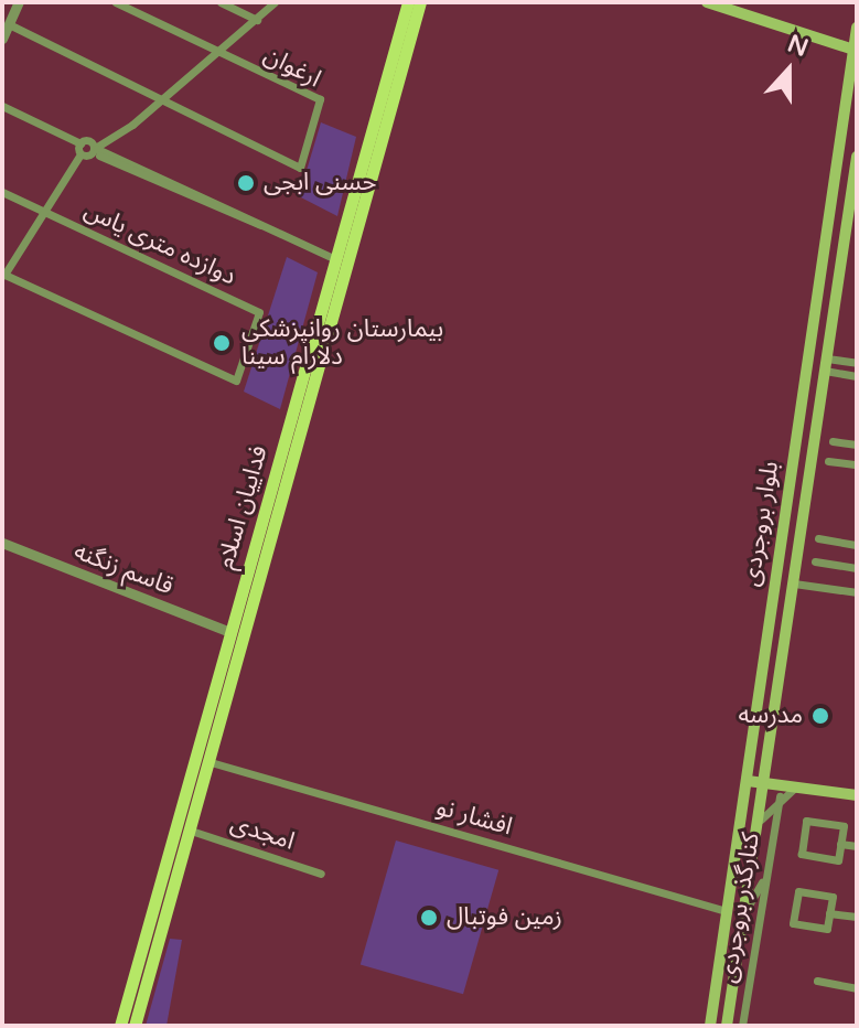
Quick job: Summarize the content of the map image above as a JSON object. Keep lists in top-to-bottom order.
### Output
{
  "streets": {
    "main road": ["فداییان اسلام", "بلوار بروجردی"],
    "street": [
      "ارغوان",
      "دوازده متری یاس",
      "قاسم زنگنه",
      "افشار نو",
      "امجدی",
      "کنارگذر بروجردی"
    ]
  },
  "crossings": [
    ["فداییان اسلام", "قاسم زنگنه"],
    ["فداییان اسلام", "افشار نو"],
    ["فداییان اسلام", "امجدی"],
    ["بلوار بروجردی", "افشار نو"]
  ],
  "places": [
    "حسنی ابجی",
    "بیمارستان روانپزشکی دلارام سینا",
    "مدرسه",
    "زمین فوتبال"
  ],
  "north": "top"
}
